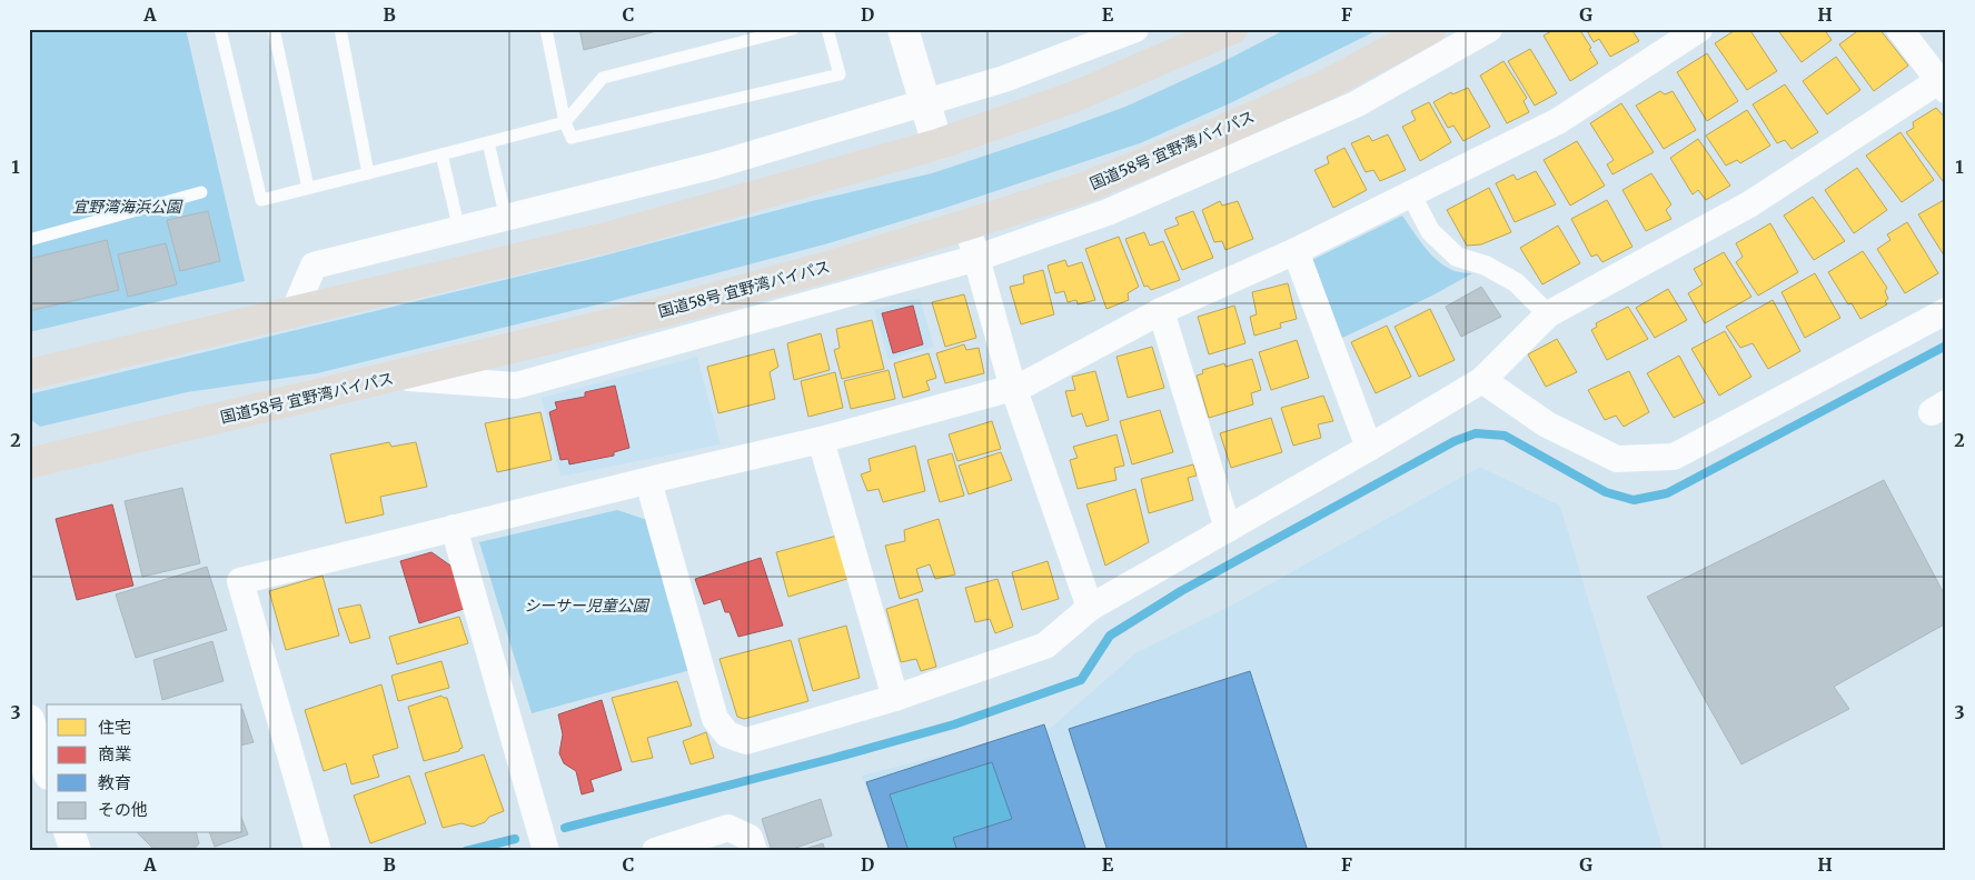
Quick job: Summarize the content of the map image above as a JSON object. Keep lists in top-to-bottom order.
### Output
{
  "streets": {
    "highway": ["国道58号 宜野湾バイパス"]
  },
  "parks": ["宜野湾海浜公園", "シーサー児童公園"],
  "legend": [
    "住宅",
    "商業",
    "教育",
    "その他"
  ],
  "grid": {
    "columns": [
      "A",
      "B",
      "C",
      "D",
      "E",
      "F",
      "G",
      "H"
    ],
    "rows": ["1", "2", "3"]
  }
}
